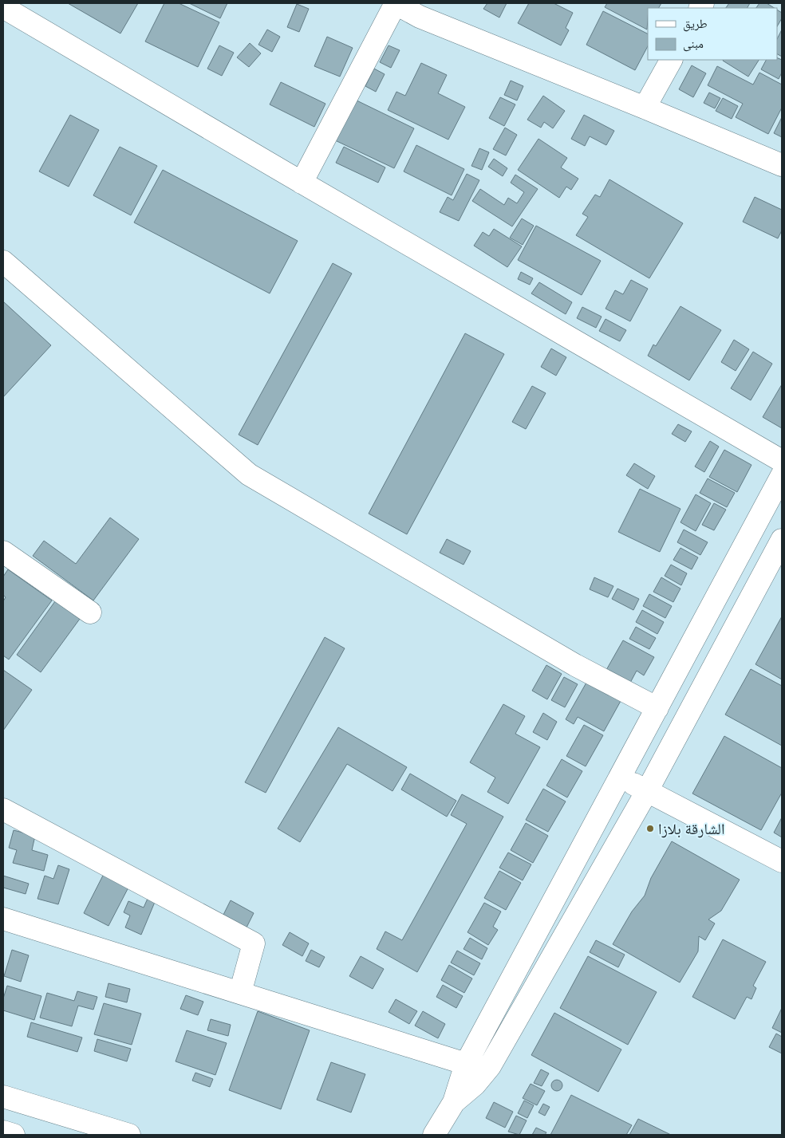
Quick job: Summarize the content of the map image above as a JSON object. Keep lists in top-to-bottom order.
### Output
{
  "places": ["الشارقة بلازا"],
  "legend": ["طريق", "مبنى"]
}
